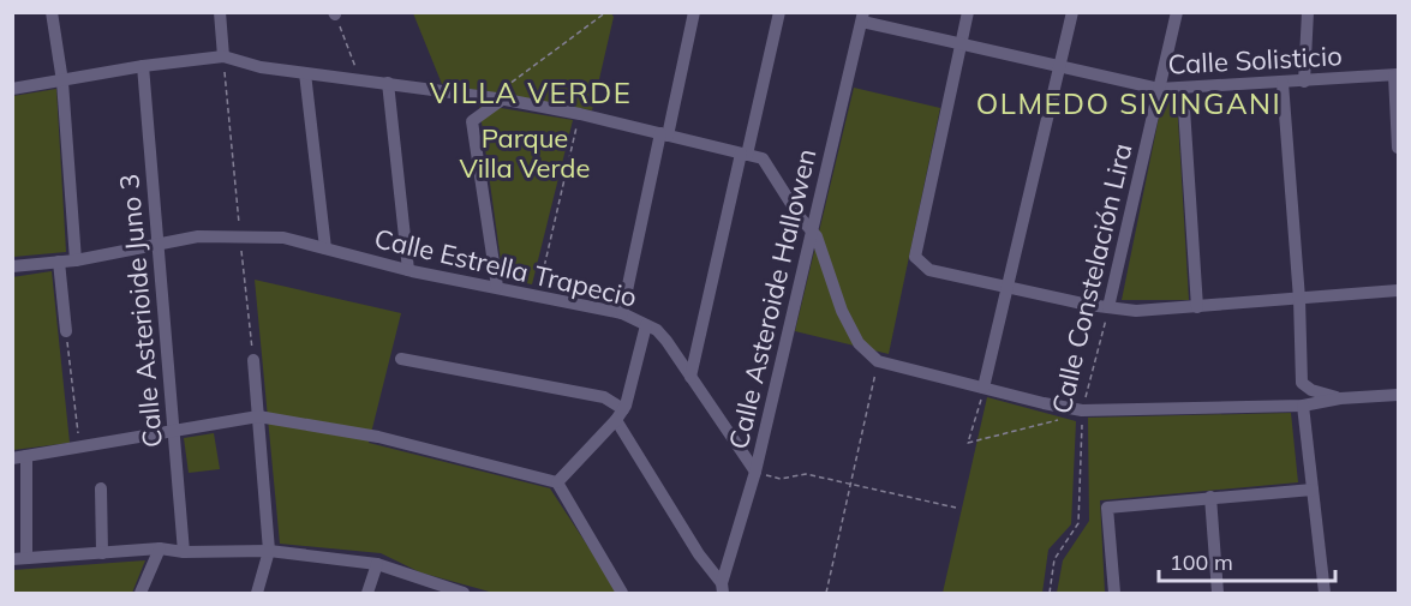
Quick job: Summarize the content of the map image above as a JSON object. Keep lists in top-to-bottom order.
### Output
{
  "streets": {
    "street": [
      "Calle Solisticio",
      "Calle Estrella Trapecio",
      "Calle Constelación Lira",
      "Calle Asteroide Hallowen",
      "Calle Asterioide Juno 3"
    ]
  },
  "crossings": [
    ["Calle Solisticio", "Calle Constelación Lira"],
    ["Calle Solisticio", "Calle Asteroide Hallowen"],
    ["Calle Estrella Trapecio", "Calle Asteroide Hallowen"],
    ["Calle Estrella Trapecio", "Calle Asterioide Juno 3"]
  ],
  "districts": ["VILLA VERDE", "OLMEDO SIVINGANI"],
  "parks": ["Parque Villa Verde"],
  "scale_bar": "100 m"
}
